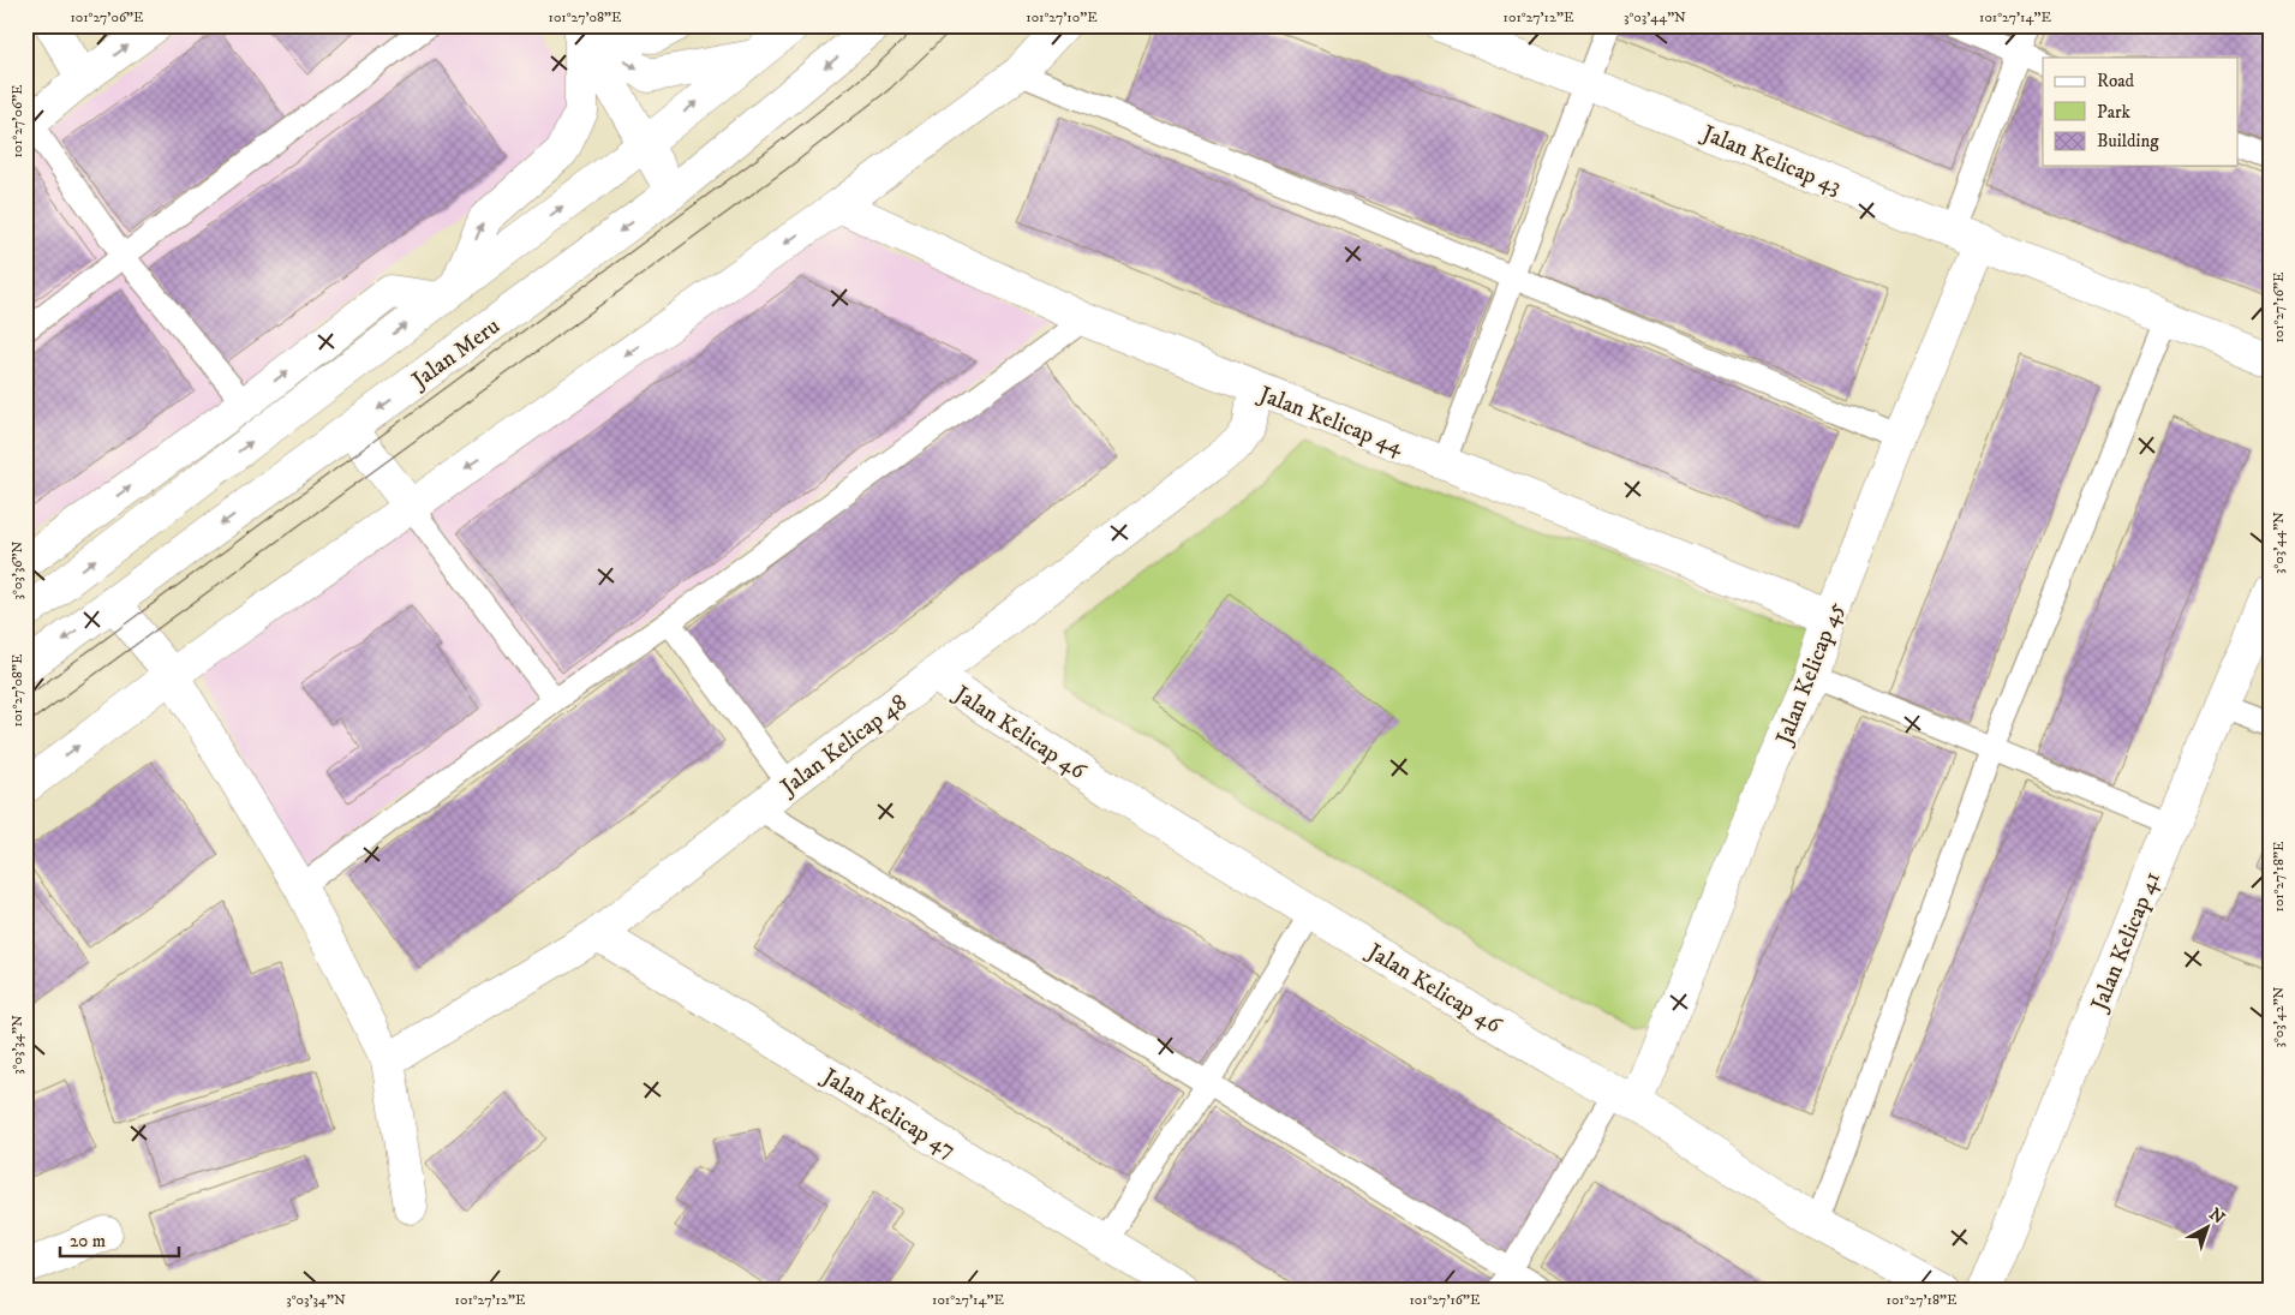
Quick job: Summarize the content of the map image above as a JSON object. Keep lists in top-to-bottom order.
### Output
{
  "streets": {
    "main road": [
      "Jalan Kelicap 43",
      "Jalan Meru",
      "Jalan Kelicap 44",
      "Jalan Kelicap 45",
      "Jalan Kelicap 46",
      "Jalan Kelicap 48",
      "Jalan Kelicap 41",
      "Jalan Kelicap 47"
    ]
  },
  "crossings": [
    ["Jalan Kelicap 43", "Jalan Kelicap 45"],
    ["Jalan Kelicap 44", "Jalan Kelicap 45"],
    ["Jalan Kelicap 44", "Jalan Kelicap 48"],
    ["Jalan Kelicap 45", "Jalan Kelicap 46"],
    ["Jalan Kelicap 46", "Jalan Kelicap 48"],
    ["Jalan Kelicap 48", "Jalan Kelicap 47"]
  ],
  "legend": ["Road", "Park", "Building"],
  "scale_bar": "20 m",
  "north": "top right",
  "coordinates": [
    "101°27'06\"E",
    "101°27'08\"E",
    "101°27'10\"E",
    "101°27'12\"E",
    "3°03'44\"N",
    "101°27'14\"E",
    "101°27'16\"E",
    "3°03'36\"N",
    "101°27'18\"E",
    "3°03'42\"N",
    "3°03'34\"N"
  ]
}
